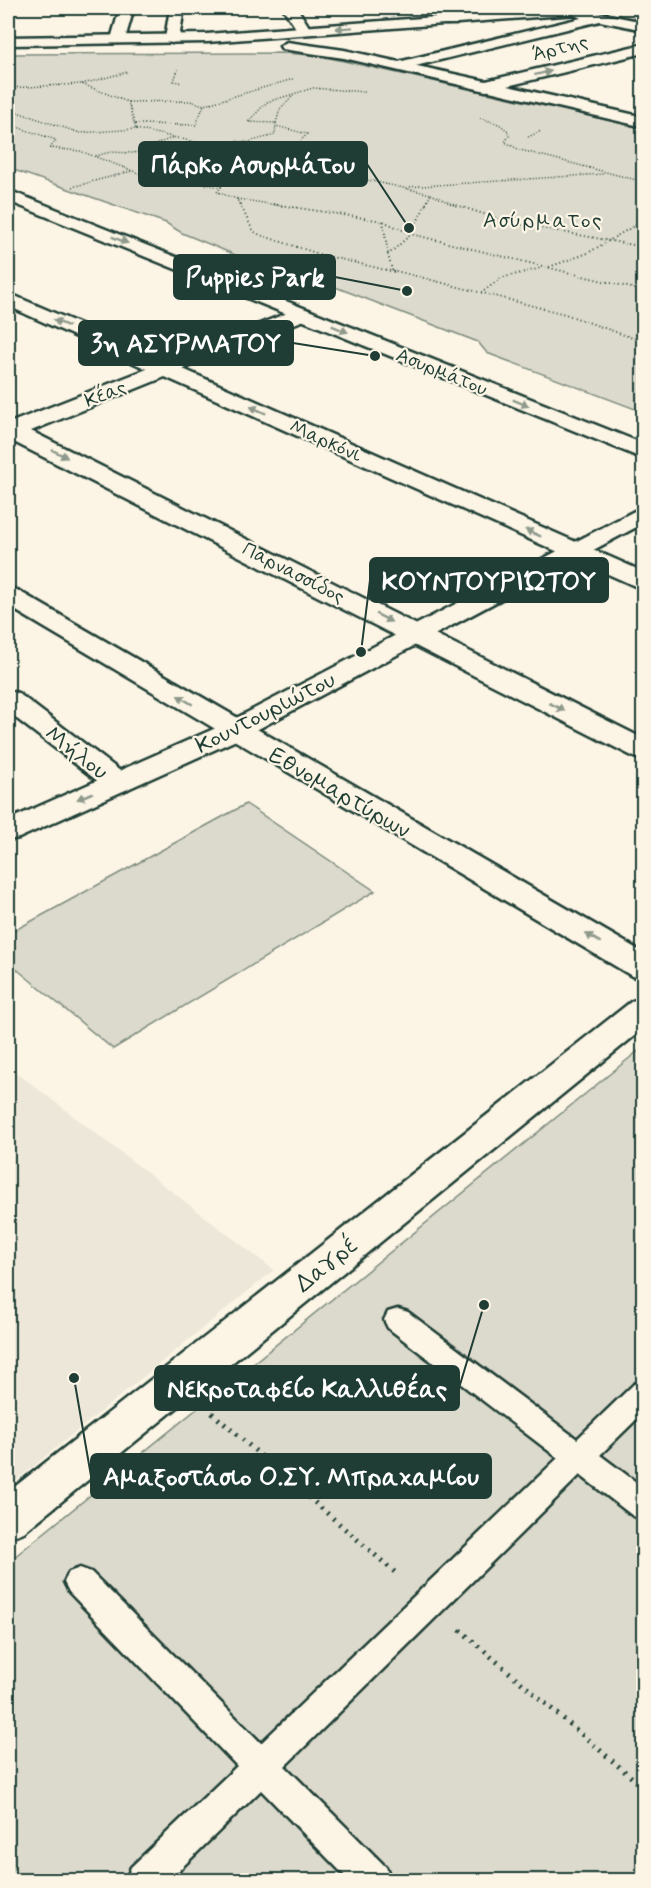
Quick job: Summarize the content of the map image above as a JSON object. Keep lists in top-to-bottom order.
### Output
{
  "streets": {
    "street": [
      "Άρτης",
      "Ασυρμάτου",
      "Κέας",
      "Μαρκόνι",
      "Παρνασσίδος",
      "Κουντουριώτου",
      "Μήλου",
      "Εθνομαρτύρων",
      "Δαγρέ"
    ]
  },
  "crossings": [
    ["Ασυρμάτου", "Κέας"],
    ["Κέας", "Μαρκόνι"],
    ["Κέας", "Παρνασσίδος"],
    ["Μαρκόνι", "Κουντουριώτου"],
    ["Παρνασσίδος", "Κουντουριώτου"],
    ["Κουντουριώτου", "Μήλου"],
    ["Κουντουριώτου", "Εθνομαρτύρων"]
  ],
  "one_way": ["Μαρκόνι", "Παρνασσίδος", "Εθνομαρτύρων"],
  "districts": ["Ασύρματος"],
  "places": [
    "Πάρκο Ασυρμάτου",
    "Puppies Park",
    "3η ΑΣΥΡΜΑΤΟΥ",
    "ΚΟΥΝΤΟΥΡΙΏΤΟΥ",
    "Νεκροταφείο Καλλιθέας",
    "Αμαξοστάσιο Ο.ΣΥ. Μπραχαμίου"
  ]
}
